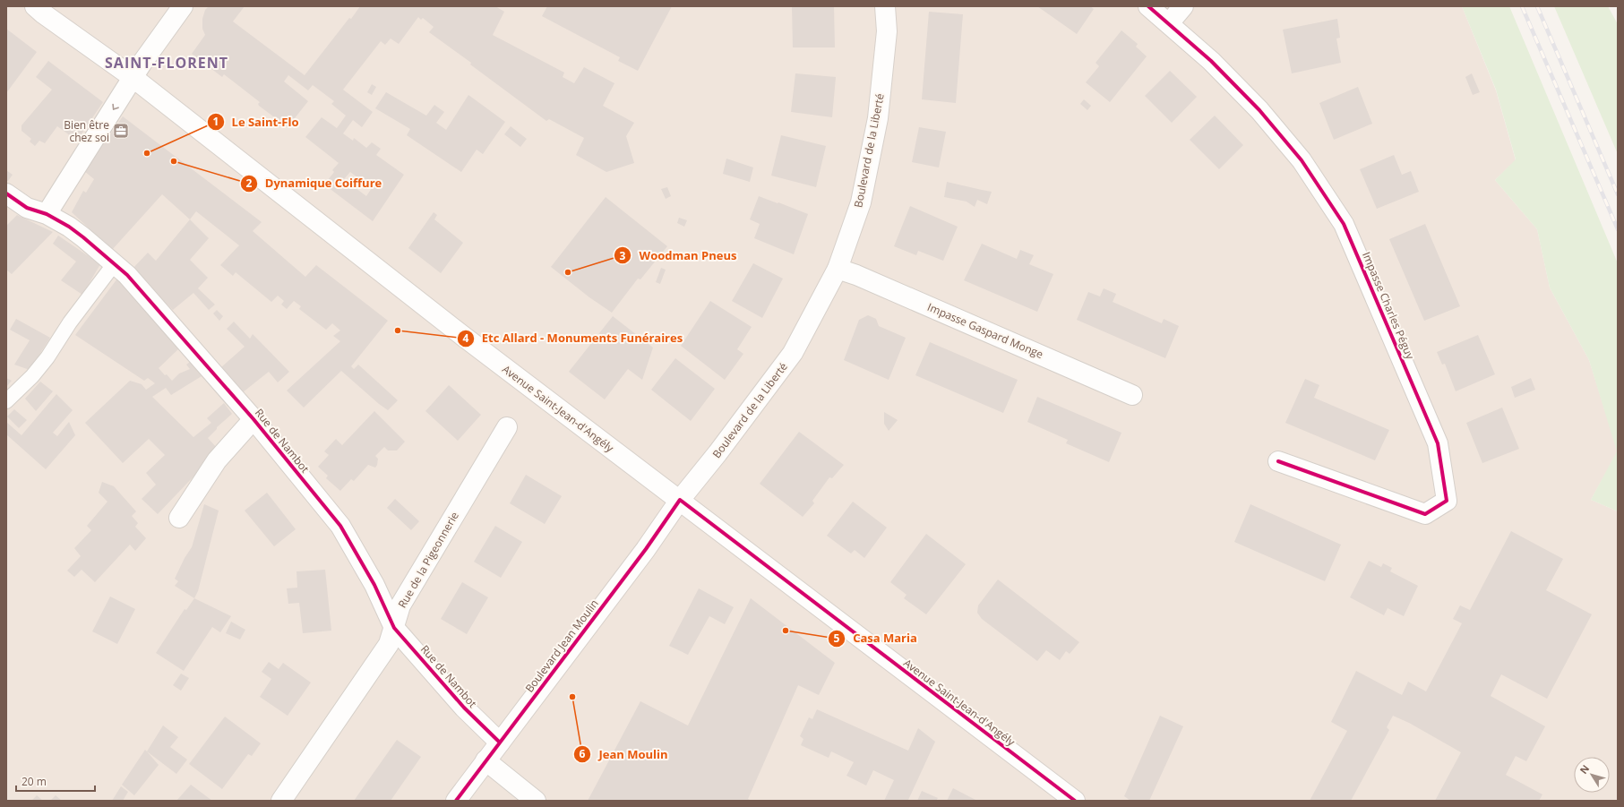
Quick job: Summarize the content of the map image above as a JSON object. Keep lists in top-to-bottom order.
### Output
{
  "streets": {
    "street": [
      "Boulevard de la Liberté",
      "Impasse Charles Péguy",
      "Impasse Gaspard Monge",
      "Avenue Saint-Jean-d'Angély",
      "Rue de Nambot",
      "Rue de la Pigeonnerie",
      "Boulevard Jean Moulin"
    ]
  },
  "crossings": [
    ["Boulevard de la Liberté", "Impasse Gaspard Monge"],
    ["Boulevard de la Liberté", "Avenue Saint-Jean-d'Angély"],
    ["Boulevard de la Liberté", "Boulevard Jean Moulin"],
    ["Avenue Saint-Jean-d'Angély", "Boulevard Jean Moulin"],
    ["Rue de Nambot", "Rue de la Pigeonnerie"],
    ["Rue de Nambot", "Boulevard Jean Moulin"]
  ],
  "districts": ["SAINT-FLORENT"],
  "places": {
    "office": ["Bien être chez soi"],
    "other": [
      "Le Saint-Flo",
      "Dynamique Coiffure",
      "Woodman Pneus",
      "Etc Allard - Monuments Funéraires",
      "Casa Maria",
      "Jean Moulin"
    ]
  },
  "scale_bar": "20 m",
  "north": "top left"
}
